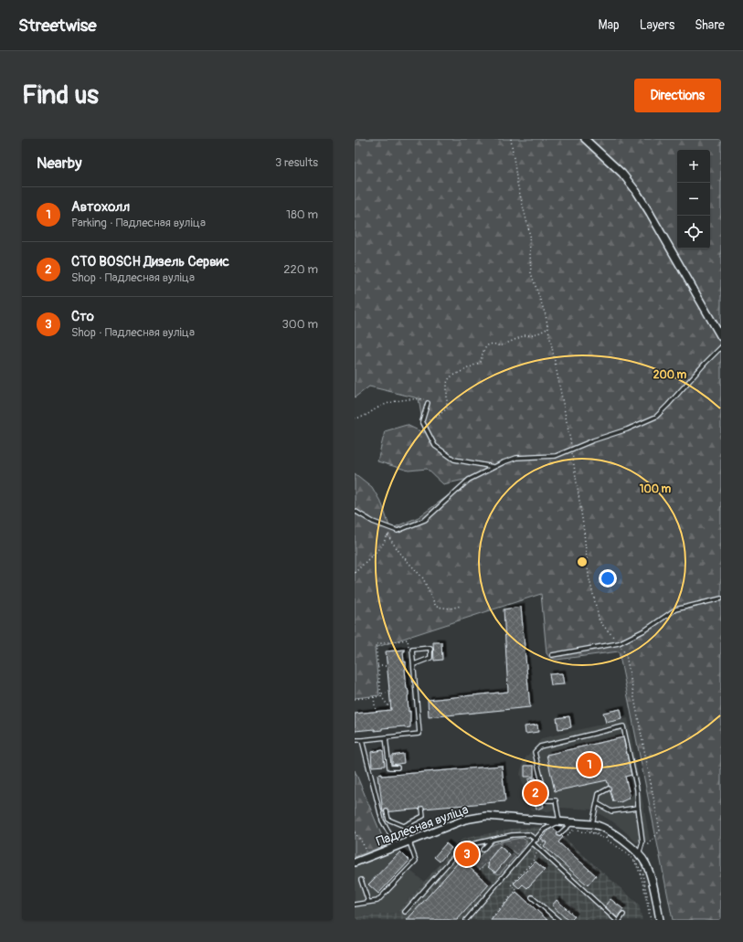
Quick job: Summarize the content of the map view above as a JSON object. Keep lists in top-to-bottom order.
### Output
{
  "streets": {
    "street": ["Падлесная вуліца"]
  },
  "page": {
    "header": "Streetwise",
    "nav": ["Map", "Layers", "Share"],
    "buttons": "Directions",
    "title": "Find us",
    "heading": ["Nearby", "3 results"],
    "map_buttons": ["+", "−"],
    "list": [
      {
        "mark": "1",
        "name": "Автохолл",
        "note": "Parking · Падлесная вуліца",
        "value": "180 m"
      },
      {
        "mark": "2",
        "name": "СТО BOSCH Дизель Сервис",
        "note": "Shop · Падлесная вуліца",
        "value": "220 m"
      },
      {
        "mark": "3",
        "name": "Сто",
        "note": "Shop · Падлесная вуліца",
        "value": "300 m"
      }
    ],
    "pins": ["1", "2", "3"]
  },
  "rings": ["200 m", "100 m"]
}
